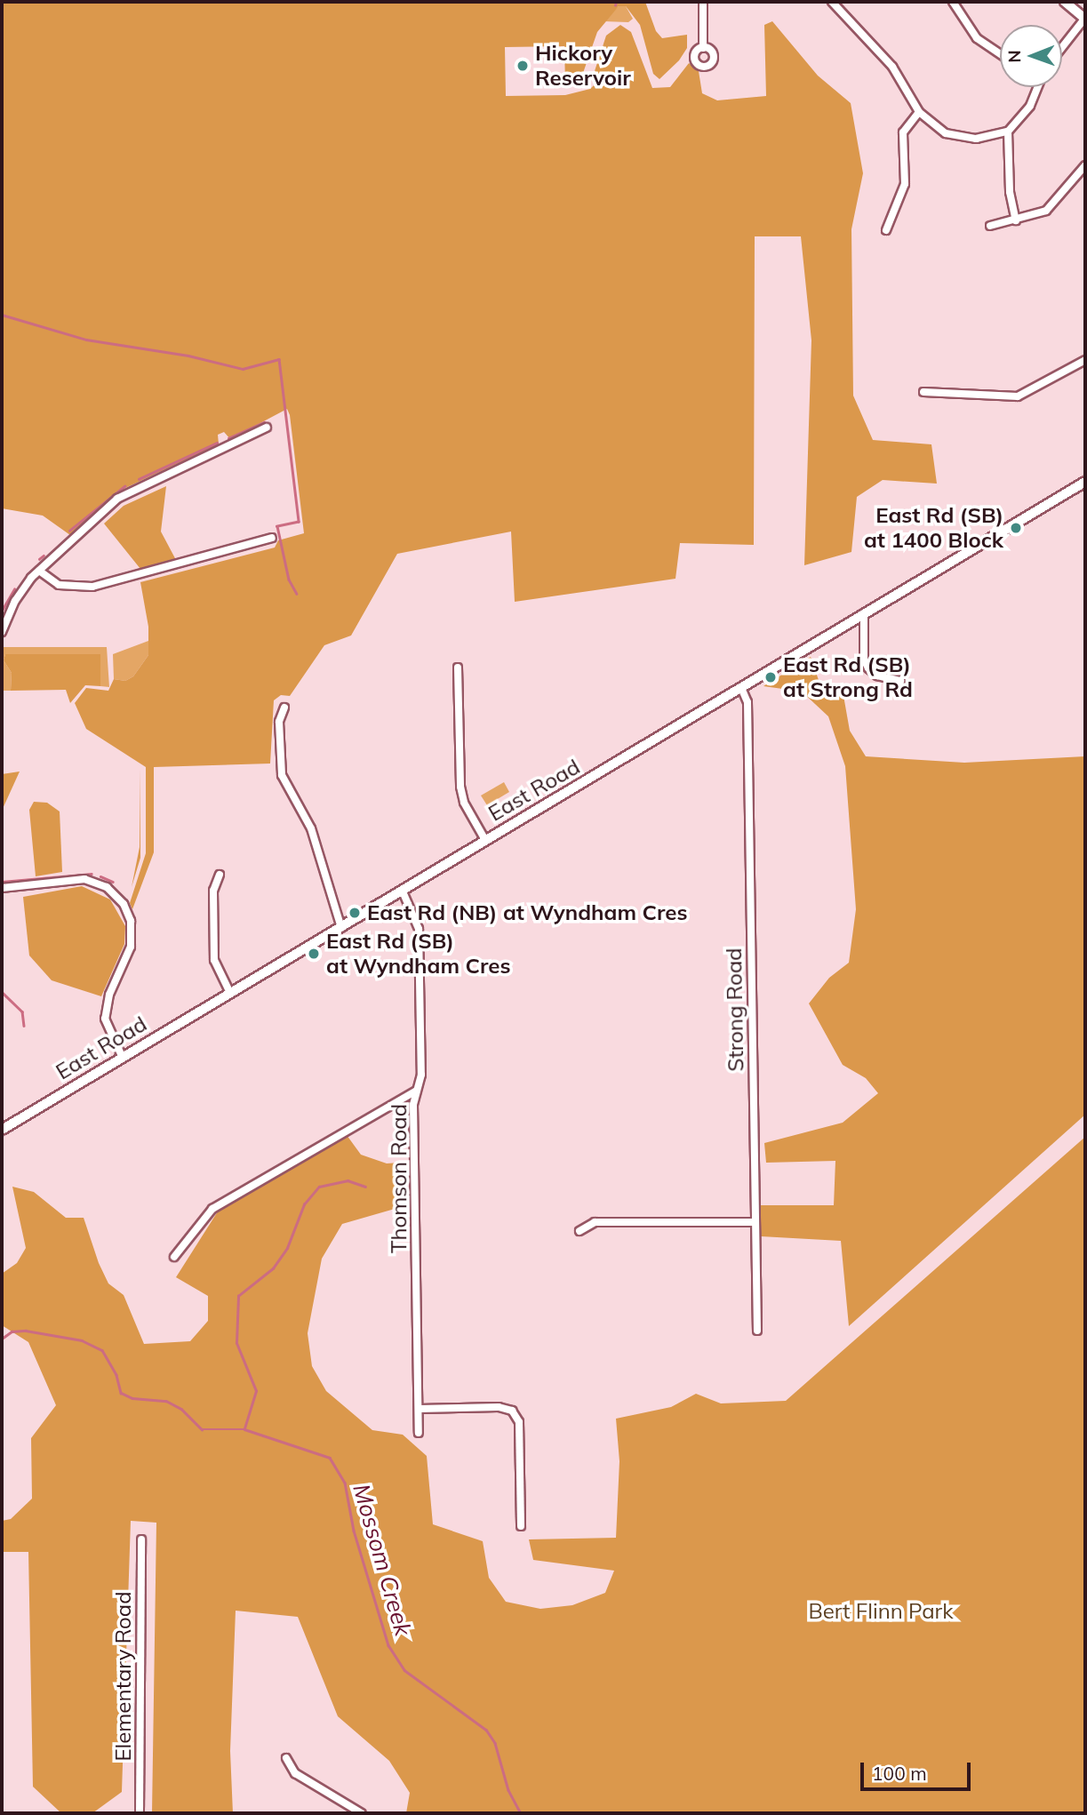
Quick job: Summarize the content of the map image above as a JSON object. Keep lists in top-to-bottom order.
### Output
{
  "streets": {
    "main road": ["East Road"],
    "street": ["Strong Road", "Thomson Road", "Elementary Road"]
  },
  "crossings": [
    ["East Road", "Strong Road"],
    ["East Road", "Thomson Road"]
  ],
  "water": ["Mossom Creek"],
  "parks": ["Bert Flinn Park"],
  "places": [
    "Hickory Reservoir",
    "East Rd (SB) at 1400 Block",
    "East Rd (SB) at Strong Rd",
    "East Rd (NB) at Wyndham Cres",
    "East Rd (SB) at Wyndham Cres"
  ],
  "scale_bar": "100 m",
  "north": "left"
}
